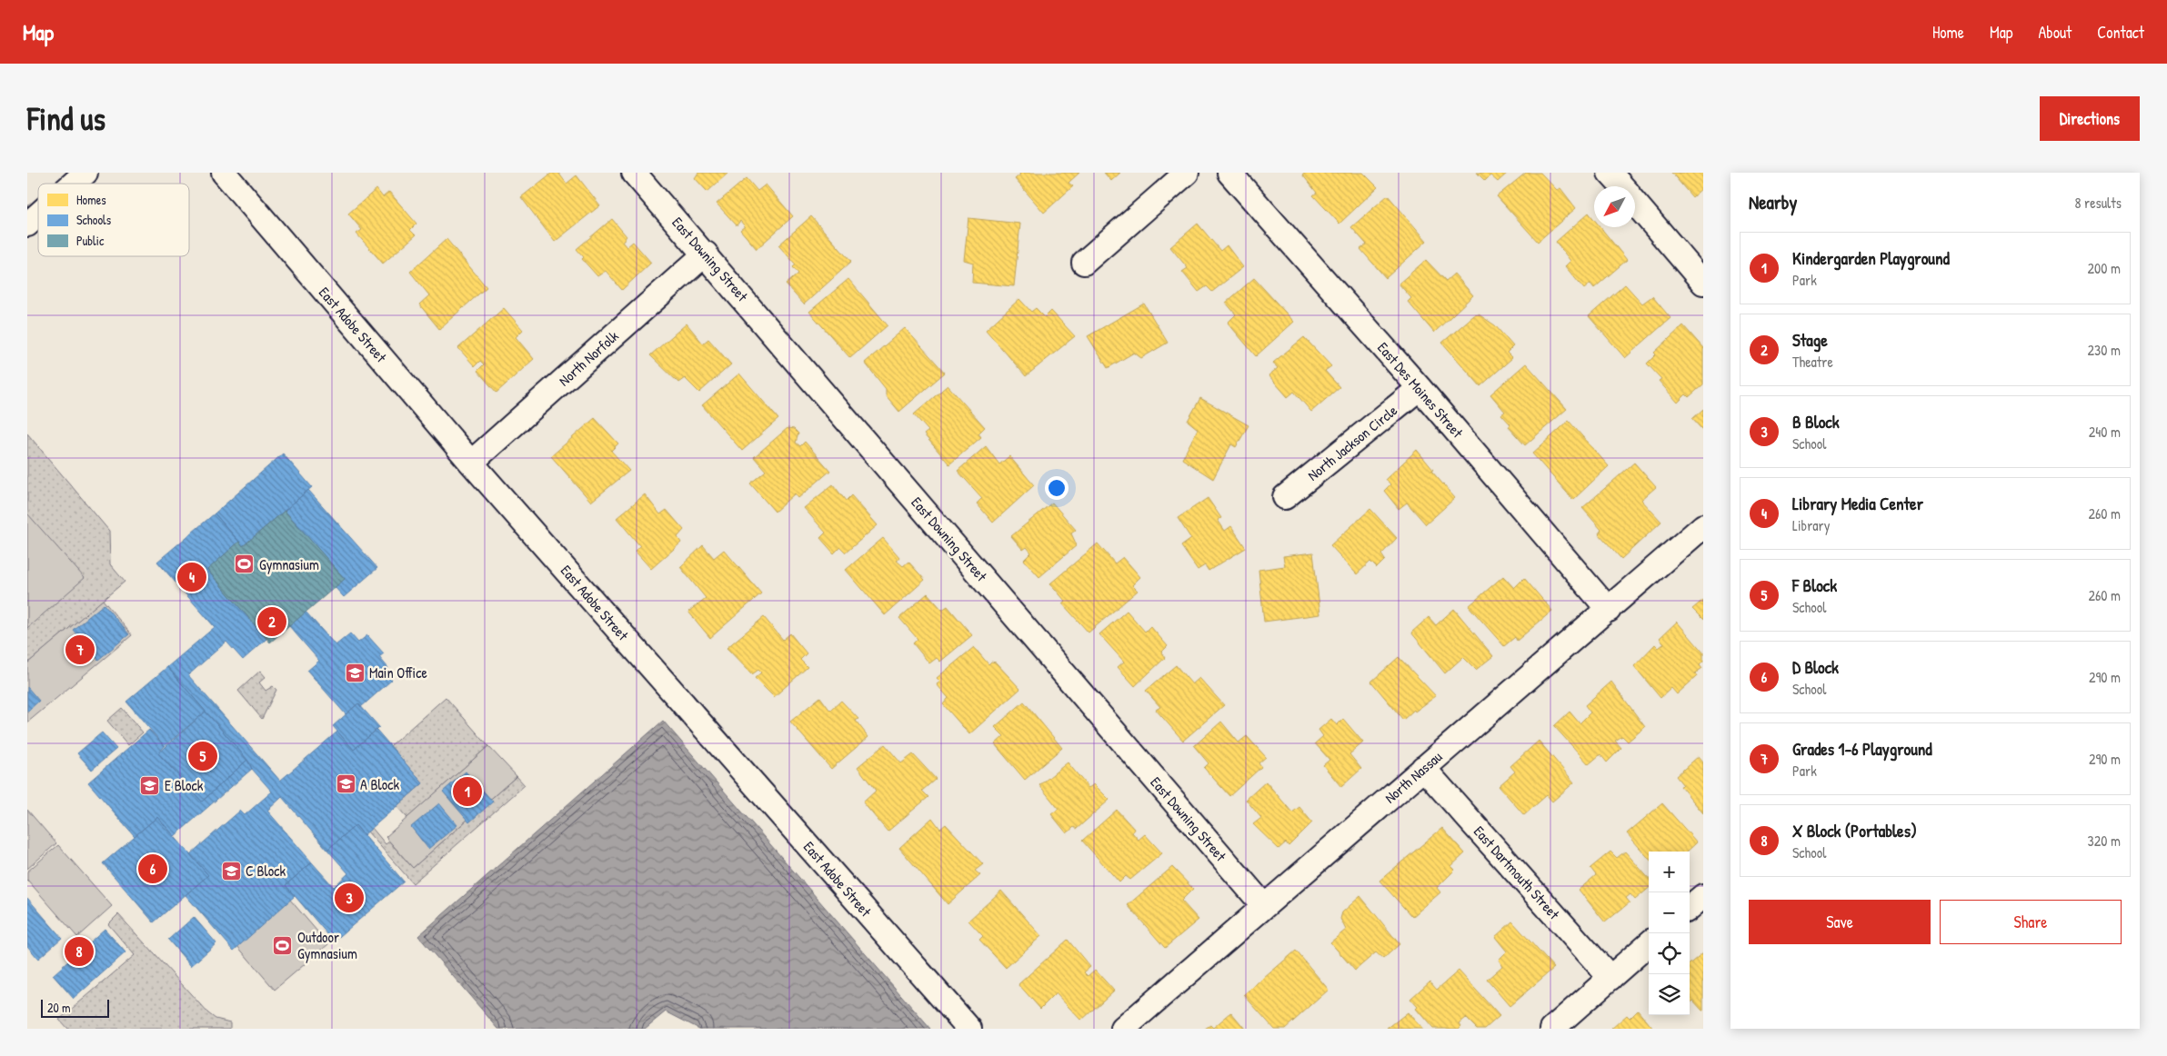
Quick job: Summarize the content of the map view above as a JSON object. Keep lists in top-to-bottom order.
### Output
{
  "streets": {
    "street": [
      "East Downing Street",
      "East Adobe Street",
      "North Norfolk",
      "East Des Moines Street",
      "North Jackson Circle",
      "North Nassau",
      "East Dartmouth Street"
    ]
  },
  "crossings": [
    ["East Downing Street", "North Norfolk"],
    ["East Downing Street", "North Nassau"],
    ["East Adobe Street", "North Norfolk"],
    ["East Des Moines Street", "North Jackson Circle"],
    ["East Des Moines Street", "North Nassau"],
    ["North Nassau", "East Dartmouth Street"]
  ],
  "places": {
    "sports": ["Gymnasium", "Outdoor Gymnasium"],
    "school or university": [
      "Main Office",
      "A Block",
      "E Block",
      "C Block"
    ]
  },
  "legend": ["Homes", "Schools", "Public"],
  "scale_bar": "20 m",
  "north": "bottom left",
  "page": {
    "header": "Map",
    "nav": [
      "Home",
      "Map",
      "About",
      "Contact"
    ],
    "buttons": [
      "Directions",
      ["Save", "Share"]
    ],
    "title": "Find us",
    "heading": ["Nearby", "8 results"],
    "list": [
      {
        "mark": "1",
        "name": "Kindergarden Playground",
        "note": "Park",
        "value": "200 m"
      },
      {
        "mark": "2",
        "name": "Stage",
        "note": "Theatre",
        "value": "230 m"
      },
      {
        "mark": "3",
        "name": "B Block",
        "note": "School",
        "value": "240 m"
      },
      {
        "mark": "4",
        "name": "Library Media Center",
        "note": "Library",
        "value": "260 m"
      },
      {
        "mark": "5",
        "name": "F Block",
        "note": "School",
        "value": "260 m"
      },
      {
        "mark": "6",
        "name": "D Block",
        "note": "School",
        "value": "290 m"
      },
      {
        "mark": "7",
        "name": "Grades 1-6 Playground",
        "note": "Park",
        "value": "290 m"
      },
      {
        "mark": "8",
        "name": "X Block (Portables)",
        "note": "School",
        "value": "320 m"
      }
    ],
    "pins": [
      "4",
      "2",
      "7",
      "5",
      "1",
      "6",
      "3",
      "8"
    ],
    "map_buttons": ["+", "−"],
    "scale": "20 m"
  }
}
